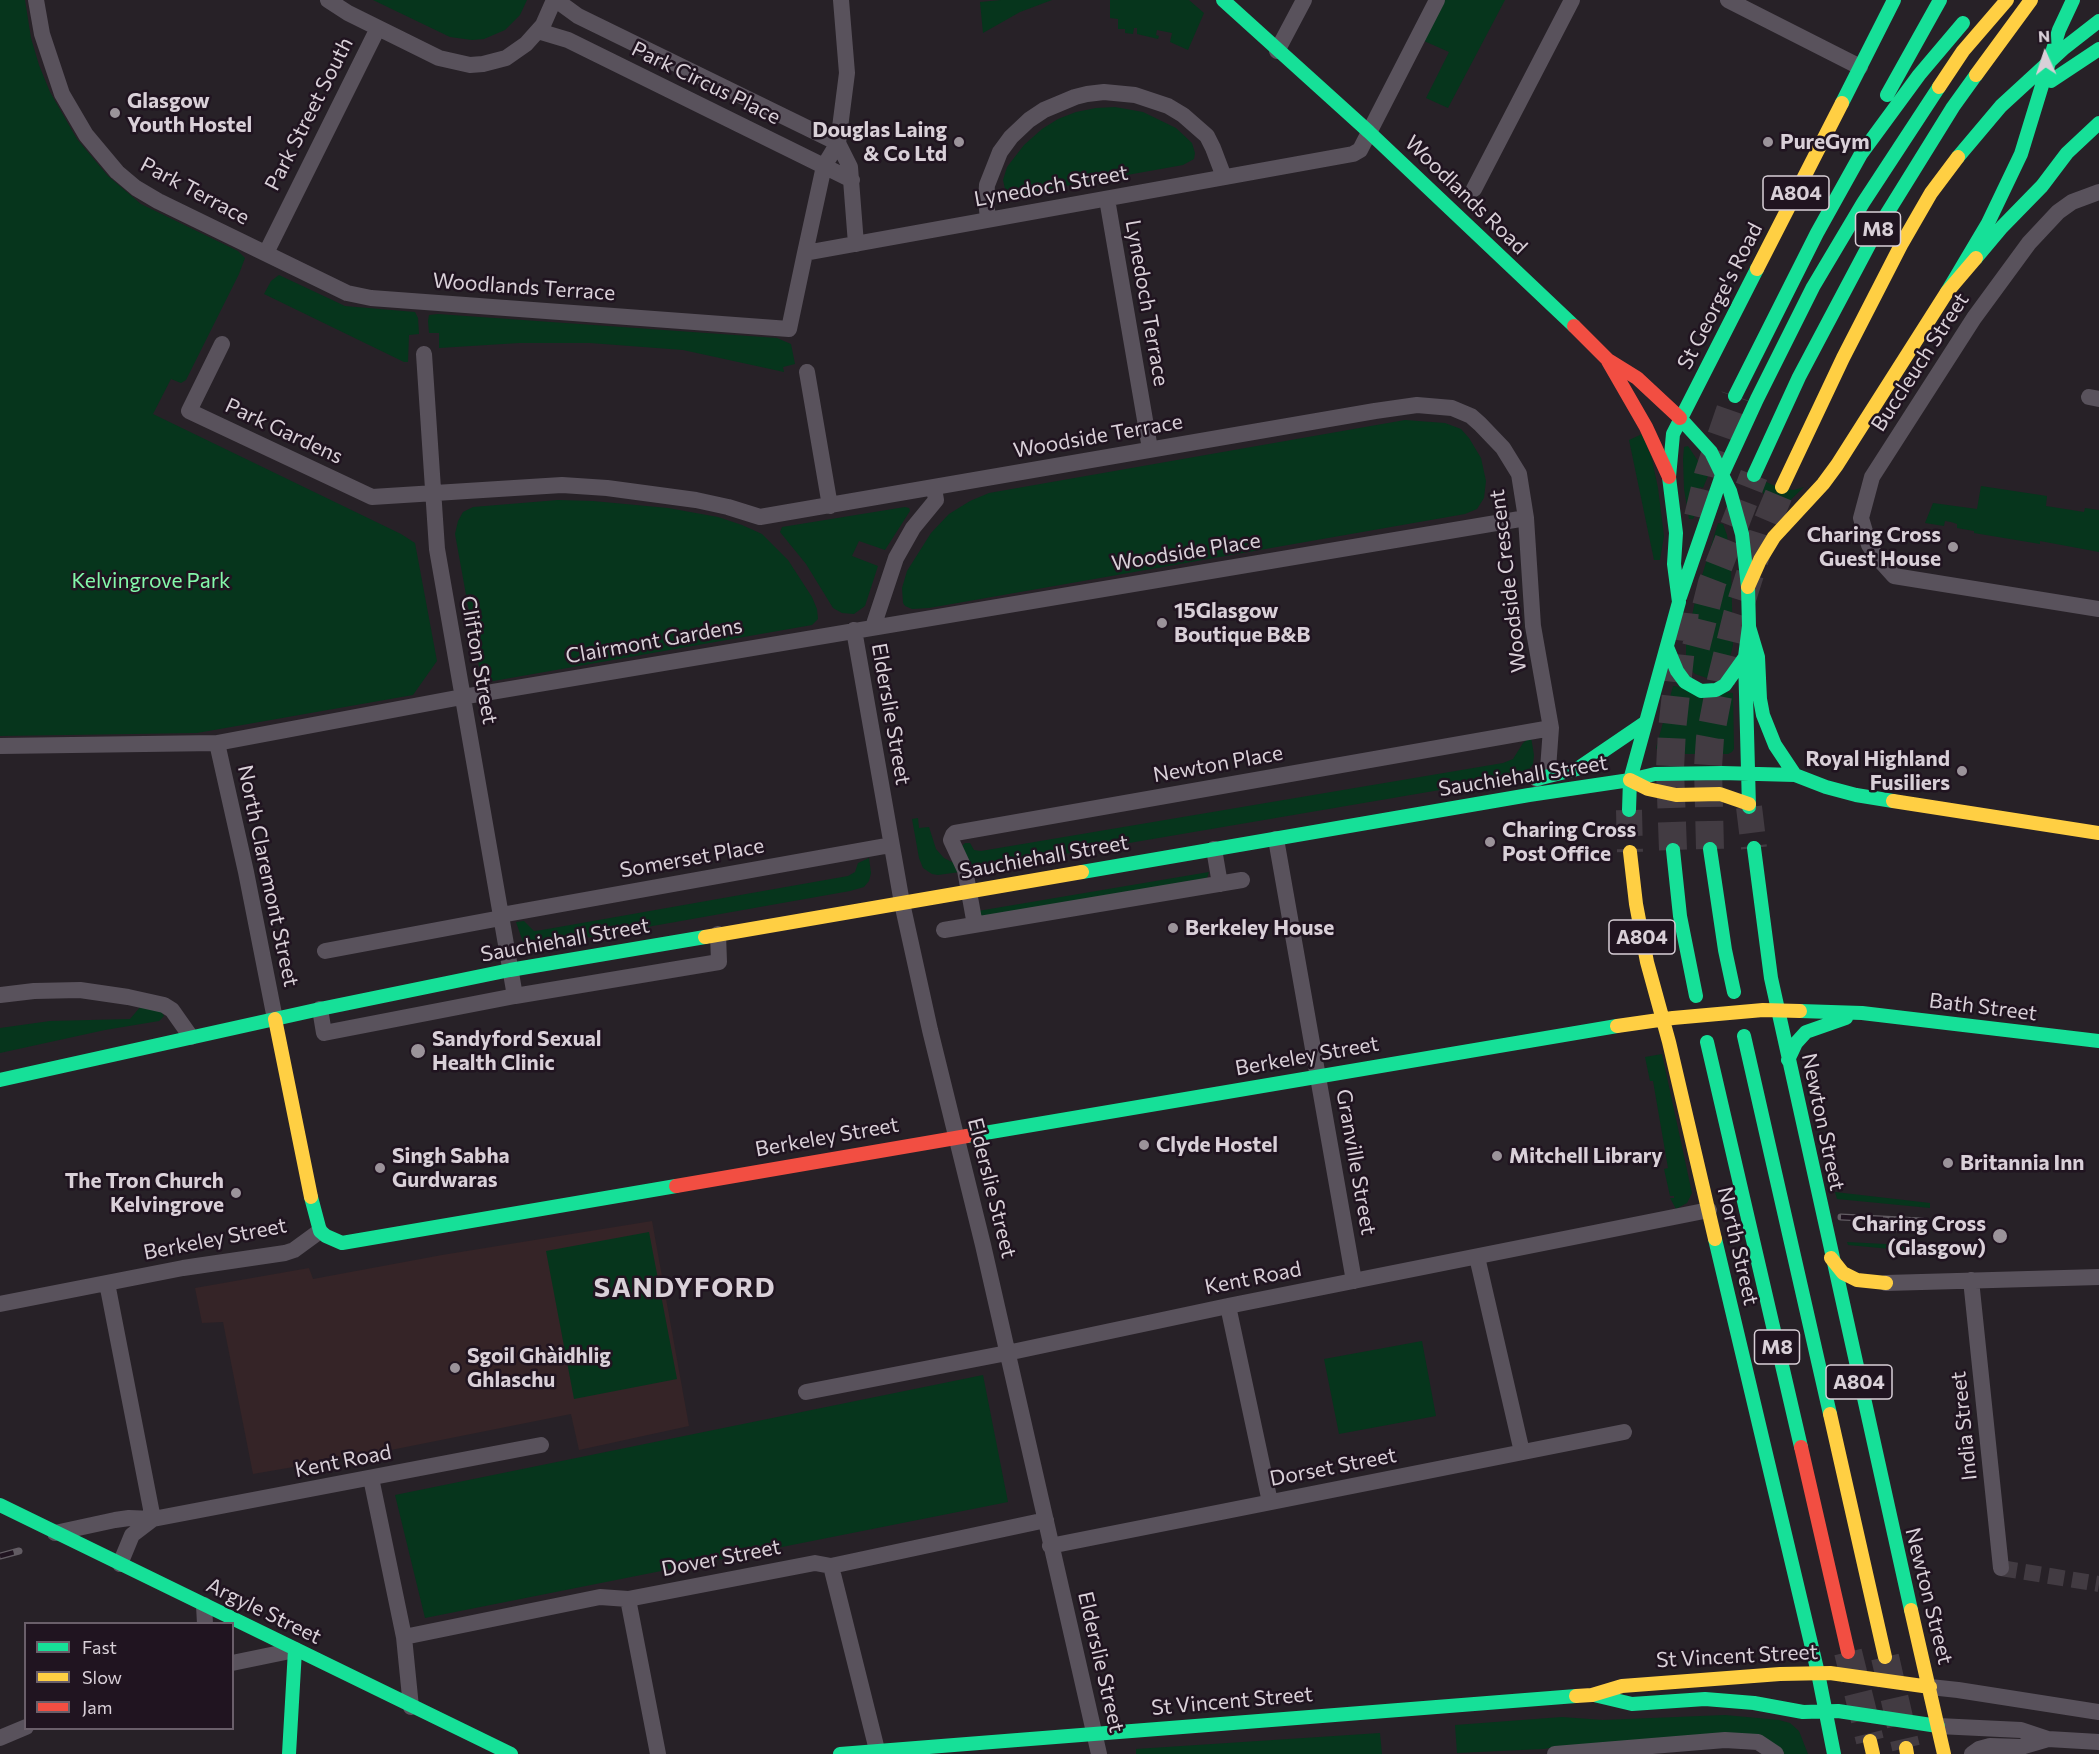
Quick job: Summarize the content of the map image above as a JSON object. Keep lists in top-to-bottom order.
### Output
{
  "streets": {
    "main road": [
      "A804",
      "Woodlands Road",
      "M8",
      "St George's Road",
      "Sauchiehall Street",
      "Bath Street",
      "Berkeley Street",
      "Newton Street",
      "North Street",
      "Argyle Street",
      "St Vincent Street"
    ],
    "street": [
      "Park Circus Place",
      "Park Street South",
      "Lynedoch Street",
      "Park Terrace",
      "Woodlands Terrace",
      "Lynedoch Terrace",
      "Buccleuch Street",
      "Park Gardens",
      "Woodside Terrace",
      "Woodside Place",
      "Woodside Crescent",
      "Clairmont Gardens",
      "Clifton Street",
      "Elderslie Street",
      "Newton Place",
      "Somerset Place",
      "North Claremont Street",
      "Granville Street",
      "Kent Road",
      "India Street",
      "Dorset Street",
      "Dover Street"
    ]
  },
  "crossings": [
    ["Park Street South", "Park Terrace"],
    ["Park Street South", "Woodlands Terrace"],
    ["Lynedoch Street", "Woodlands Road"],
    ["Lynedoch Street", "Woodlands Terrace"],
    ["Lynedoch Street", "Lynedoch Terrace"],
    ["Park Terrace", "Woodlands Terrace"],
    ["A804", "Woodlands Road"],
    ["A804", "St George's Road"],
    ["Woodlands Road", "St George's Road"],
    ["St George's Road", "Sauchiehall Street"],
    ["Lynedoch Terrace", "Woodside Terrace"],
    ["Park Gardens", "Woodside Terrace"],
    ["Park Gardens", "Clifton Street"],
    ["Woodside Terrace", "Woodside Crescent"],
    ["Woodside Terrace", "Clifton Street"],
    ["Woodside Place", "Woodside Crescent"],
    ["Woodside Place", "Clairmont Gardens"],
    ["Woodside Place", "Elderslie Street"],
    ["Woodside Crescent", "Newton Place"],
    ["Clairmont Gardens", "Clifton Street"],
    ["Clairmont Gardens", "Elderslie Street"],
    ["Clairmont Gardens", "North Claremont Street"],
    ["Clifton Street", "Sauchiehall Street"],
    ["Clifton Street", "Somerset Place"],
    ["Elderslie Street", "Sauchiehall Street"],
    ["Elderslie Street", "Somerset Place"],
    ["Elderslie Street", "Berkeley Street"],
    ["Elderslie Street", "Kent Road"],
    ["Elderslie Street", "Dorset Street"],
    ["Elderslie Street", "Dover Street"],
    ["Elderslie Street", "St Vincent Street"],
    ["Newton Place", "Sauchiehall Street"],
    ["Sauchiehall Street", "North Claremont Street"],
    ["Sauchiehall Street", "Granville Street"],
    ["Bath Street", "Berkeley Street"],
    ["Bath Street", "Newton Street"],
    ["Bath Street", "North Street"],
    ["Berkeley Street", "Granville Street"],
    ["Berkeley Street", "North Street"],
    ["Newton Street", "St Vincent Street"],
    ["Granville Street", "Kent Road"],
    ["North Street", "Kent Road"],
    ["North Street", "St Vincent Street"],
    ["Kent Road", "Argyle Street"]
  ],
  "districts": ["SANDYFORD"],
  "parks": ["Kelvingrove Park"],
  "places": [
    "Glasgow Youth Hostel",
    "Douglas Laing & Co Ltd",
    "PureGym",
    "Charing Cross Guest House",
    "15Glasgow Boutique B&B",
    "Royal Highland Fusiliers",
    "Charing Cross Post Office",
    "Berkeley House",
    "Sandyford Sexual Health Clinic",
    "Clyde Hostel",
    "Mitchell Library",
    "Britannia Inn",
    "Singh Sabha Gurdwaras",
    "The Tron Church Kelvingrove",
    "Charing Cross (Glasgow)",
    "Sgoil Ghàidhlig Ghlaschu"
  ],
  "legend": ["Fast", "Slow", "Jam"],
  "north": "top"
}
